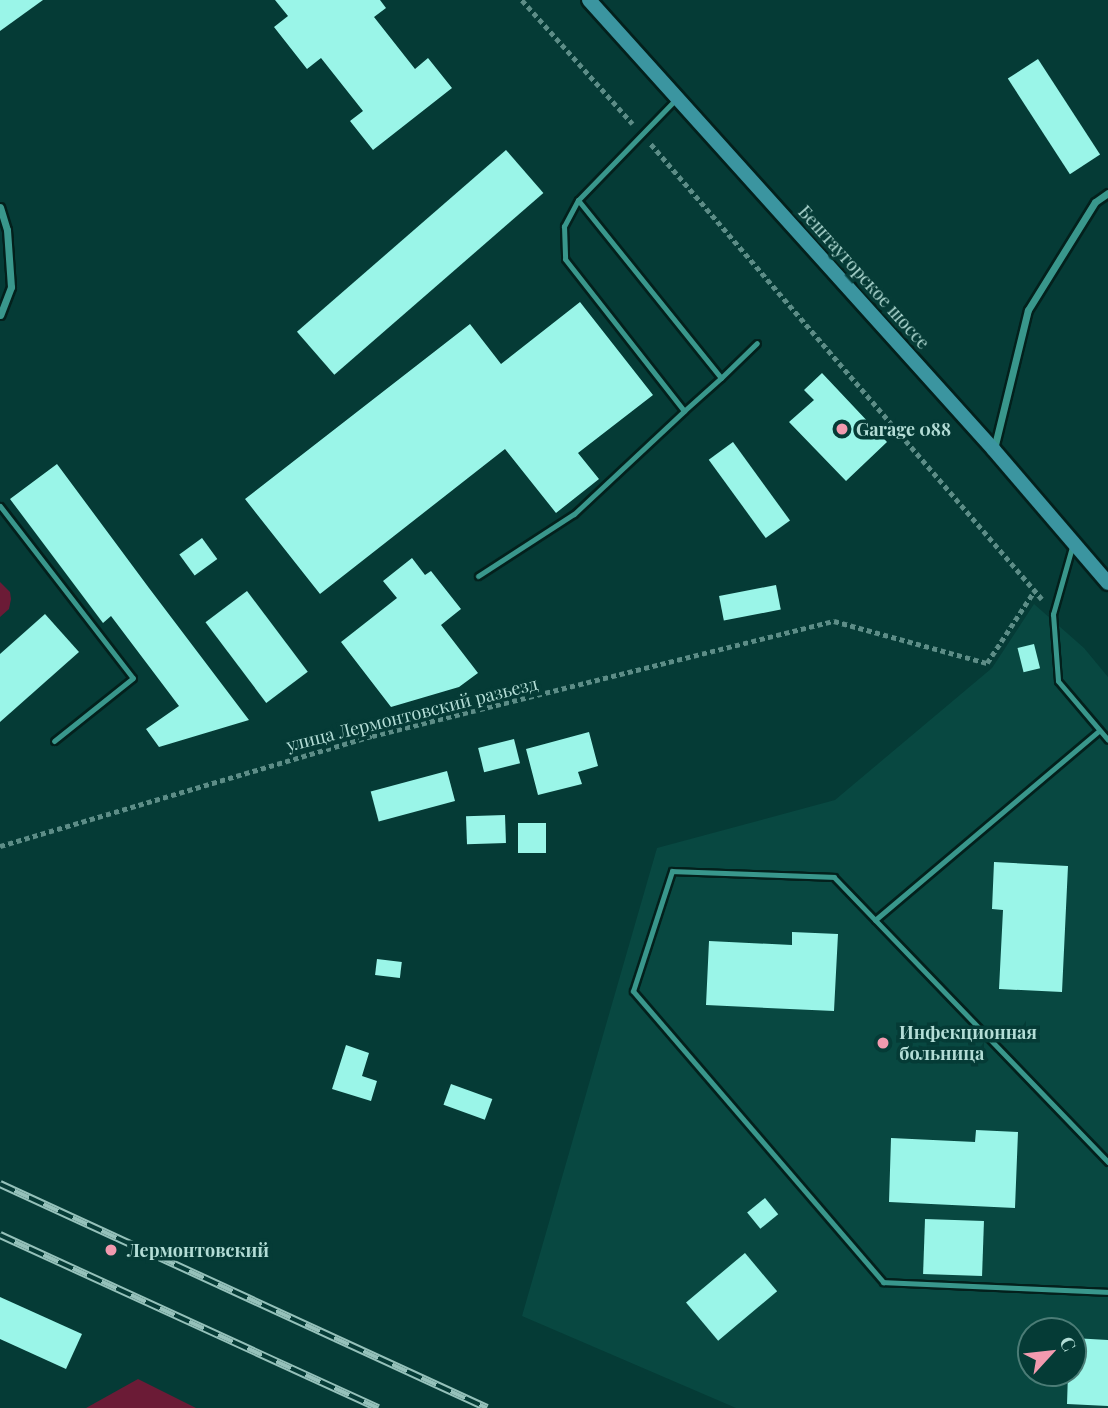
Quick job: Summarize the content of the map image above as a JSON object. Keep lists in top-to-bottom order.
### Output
{
  "streets": {
    "main road": ["Бештаугорское шоссе"],
    "path": ["улица Лермонтовский разьезд"]
  },
  "places": ["Garage 088", "Инфекционная больница", "Лермонтовский"],
  "north": "top right"
}
